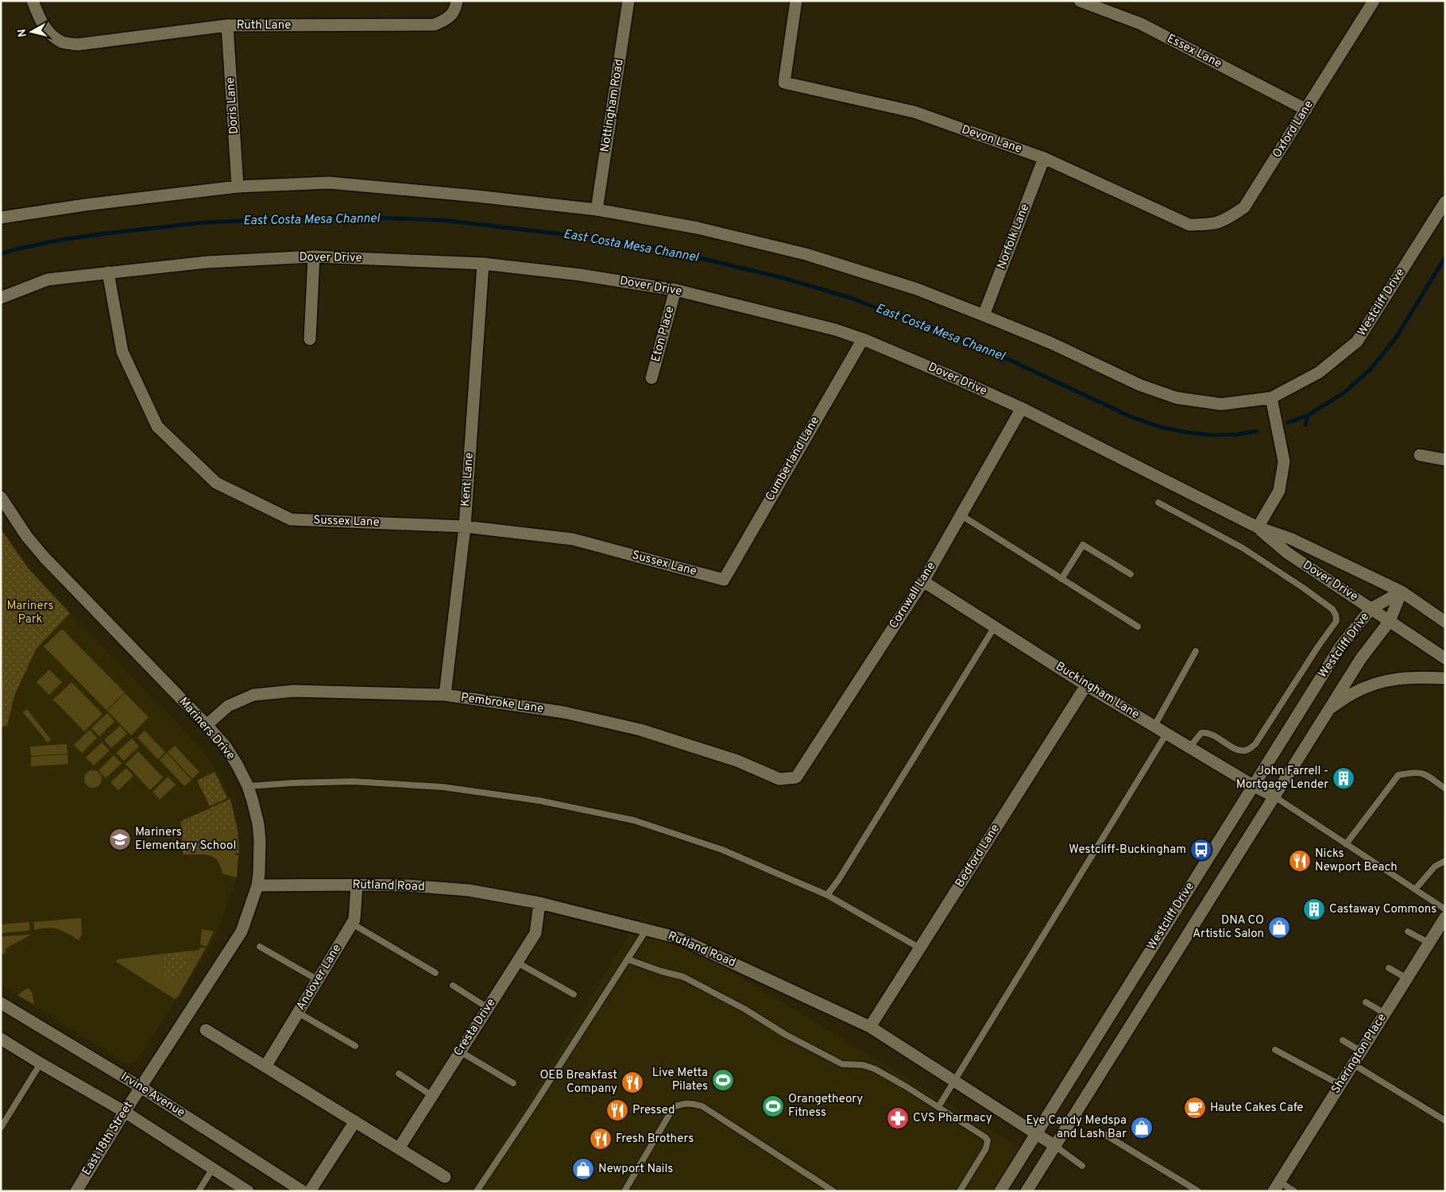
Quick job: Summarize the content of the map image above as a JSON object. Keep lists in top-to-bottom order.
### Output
{
  "streets": {
    "street": [
      "Ruth Lane",
      "Essex Lane",
      "Doris Lane",
      "Nottingham Road",
      "Oxford Lane",
      "Devon Lane",
      "Norfolk Lane",
      "Dover Drive",
      "Westcliff Drive",
      "Eton Place",
      "Cumberland Lane",
      "Kent Lane",
      "Sussex Lane",
      "Cornwall Lane",
      "Buckingham Lane",
      "Pembroke Lane",
      "Mariners Drive",
      "Bedford Lane",
      "Rutland Road",
      "Andover Lane",
      "Cresta Drive",
      "Sherington Place",
      "Irvine Avenue",
      "East 18th Street"
    ]
  },
  "crossings": [
    ["Ruth Lane", "Doris Lane"],
    ["Essex Lane", "Oxford Lane"],
    ["Oxford Lane", "Devon Lane"],
    ["Devon Lane", "Norfolk Lane"],
    ["Dover Drive", "Westcliff Drive"],
    ["Dover Drive", "Eton Place"],
    ["Dover Drive", "Cumberland Lane"],
    ["Dover Drive", "Kent Lane"],
    ["Dover Drive", "Sussex Lane"],
    ["Dover Drive", "Cornwall Lane"],
    ["Westcliff Drive", "Buckingham Lane"],
    ["Westcliff Drive", "Rutland Road"],
    ["Cumberland Lane", "Sussex Lane"],
    ["Kent Lane", "Sussex Lane"],
    ["Kent Lane", "Pembroke Lane"],
    ["Cornwall Lane", "Buckingham Lane"],
    ["Cornwall Lane", "Pembroke Lane"],
    ["Buckingham Lane", "Bedford Lane"],
    ["Pembroke Lane", "Mariners Drive"],
    ["Mariners Drive", "Rutland Road"],
    ["Mariners Drive", "Irvine Avenue"],
    ["Mariners Drive", "East 18th Street"],
    ["Bedford Lane", "Rutland Road"],
    ["Rutland Road", "Andover Lane"],
    ["Rutland Road", "Cresta Drive"],
    ["Irvine Avenue", "East 18th Street"]
  ],
  "water": ["East Costa Mesa Channel"],
  "parks": ["Mariners Park"],
  "places": {
    "building": ["John Farrell - Mortgage Lender", "Castaway Commons"],
    "school or university": ["Mariners Elementary School"],
    "bus stop": ["Westcliff-Buckingham"],
    "restaurant": [
      "Nicks Newport Beach",
      "OEB Breakfast Company",
      "Pressed",
      "Fresh Brothers"
    ],
    "shop": ["DNA CO Artistic Salon", "Eye Candy Medspa and Lash Bar", "Newport Nails"],
    "sports": ["Live Metta Pilates", "Orangetheory Fitness"],
    "cafe": ["Haute Cakes Cafe"],
    "pharmacy": ["CVS Pharmacy"]
  },
  "north": "left"
}
